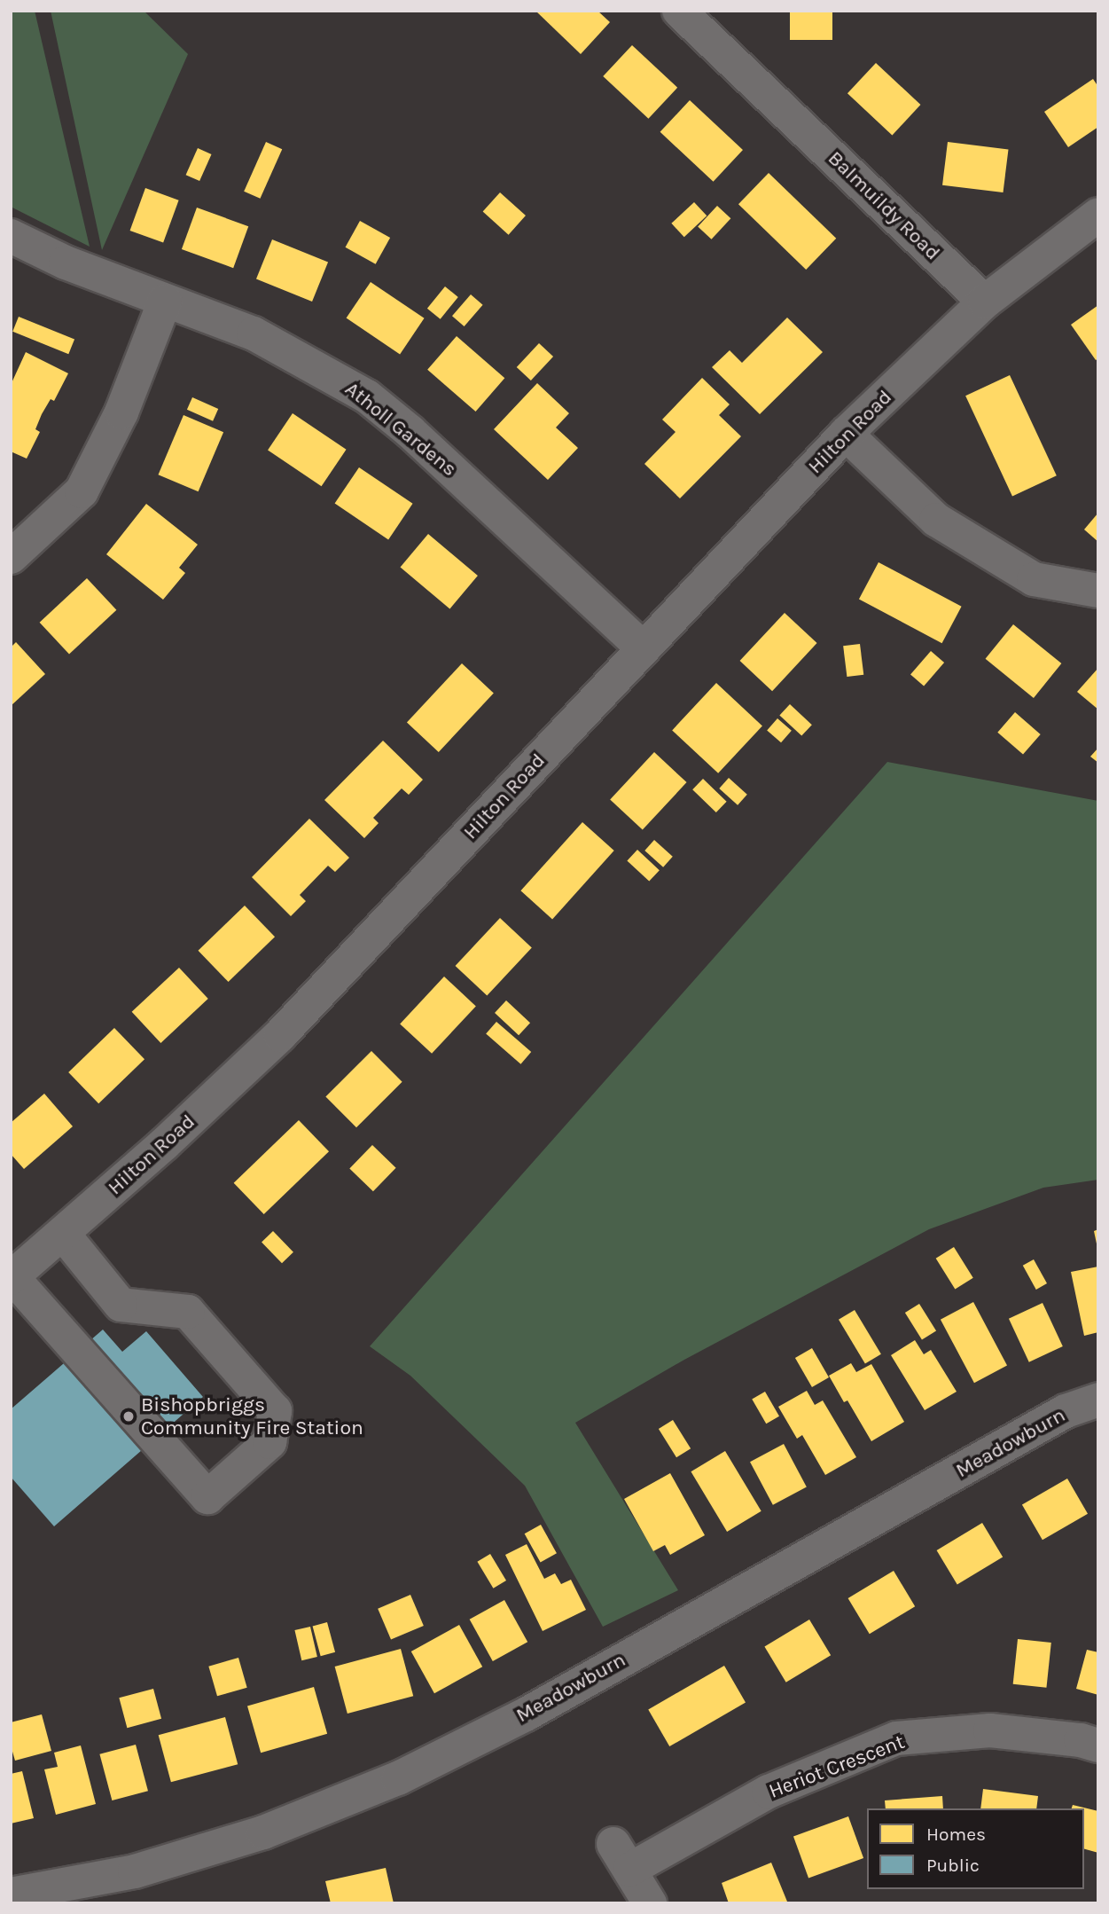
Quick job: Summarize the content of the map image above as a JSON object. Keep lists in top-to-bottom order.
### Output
{
  "streets": {
    "street": [
      "Balmuildy Road",
      "Atholl Gardens",
      "Hilton Road",
      "Meadowburn",
      "Heriot Crescent"
    ]
  },
  "crossings": [
    ["Balmuildy Road", "Hilton Road"],
    ["Atholl Gardens", "Hilton Road"]
  ],
  "places": ["Bishopbriggs Community Fire Station"],
  "legend": ["Homes", "Public"]
}
